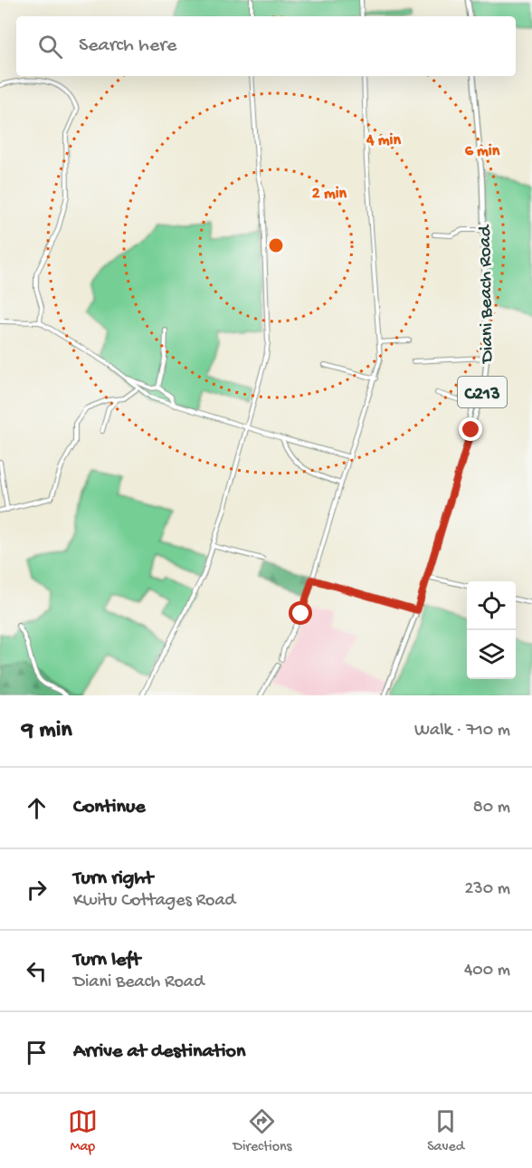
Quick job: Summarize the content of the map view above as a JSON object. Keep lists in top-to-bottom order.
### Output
{
  "streets": {
    "main road": ["Diani Beach Road", "C213"]
  },
  "page": {
    "search": "Search here",
    "heading": ["9 min", "Walk · 710 m"],
    "list": [
      ["Continue", "80 m"],
      ["Turn right", "Kwitu Cottages Road", "230 m"],
      ["Turn left", "Diani Beach Road", "400 m"],
      "Arrive at destination"
    ],
    "nav": ["Map", "Directions", "Saved"]
  },
  "rings": ["4 min", "6 min", "2 min"]
}
